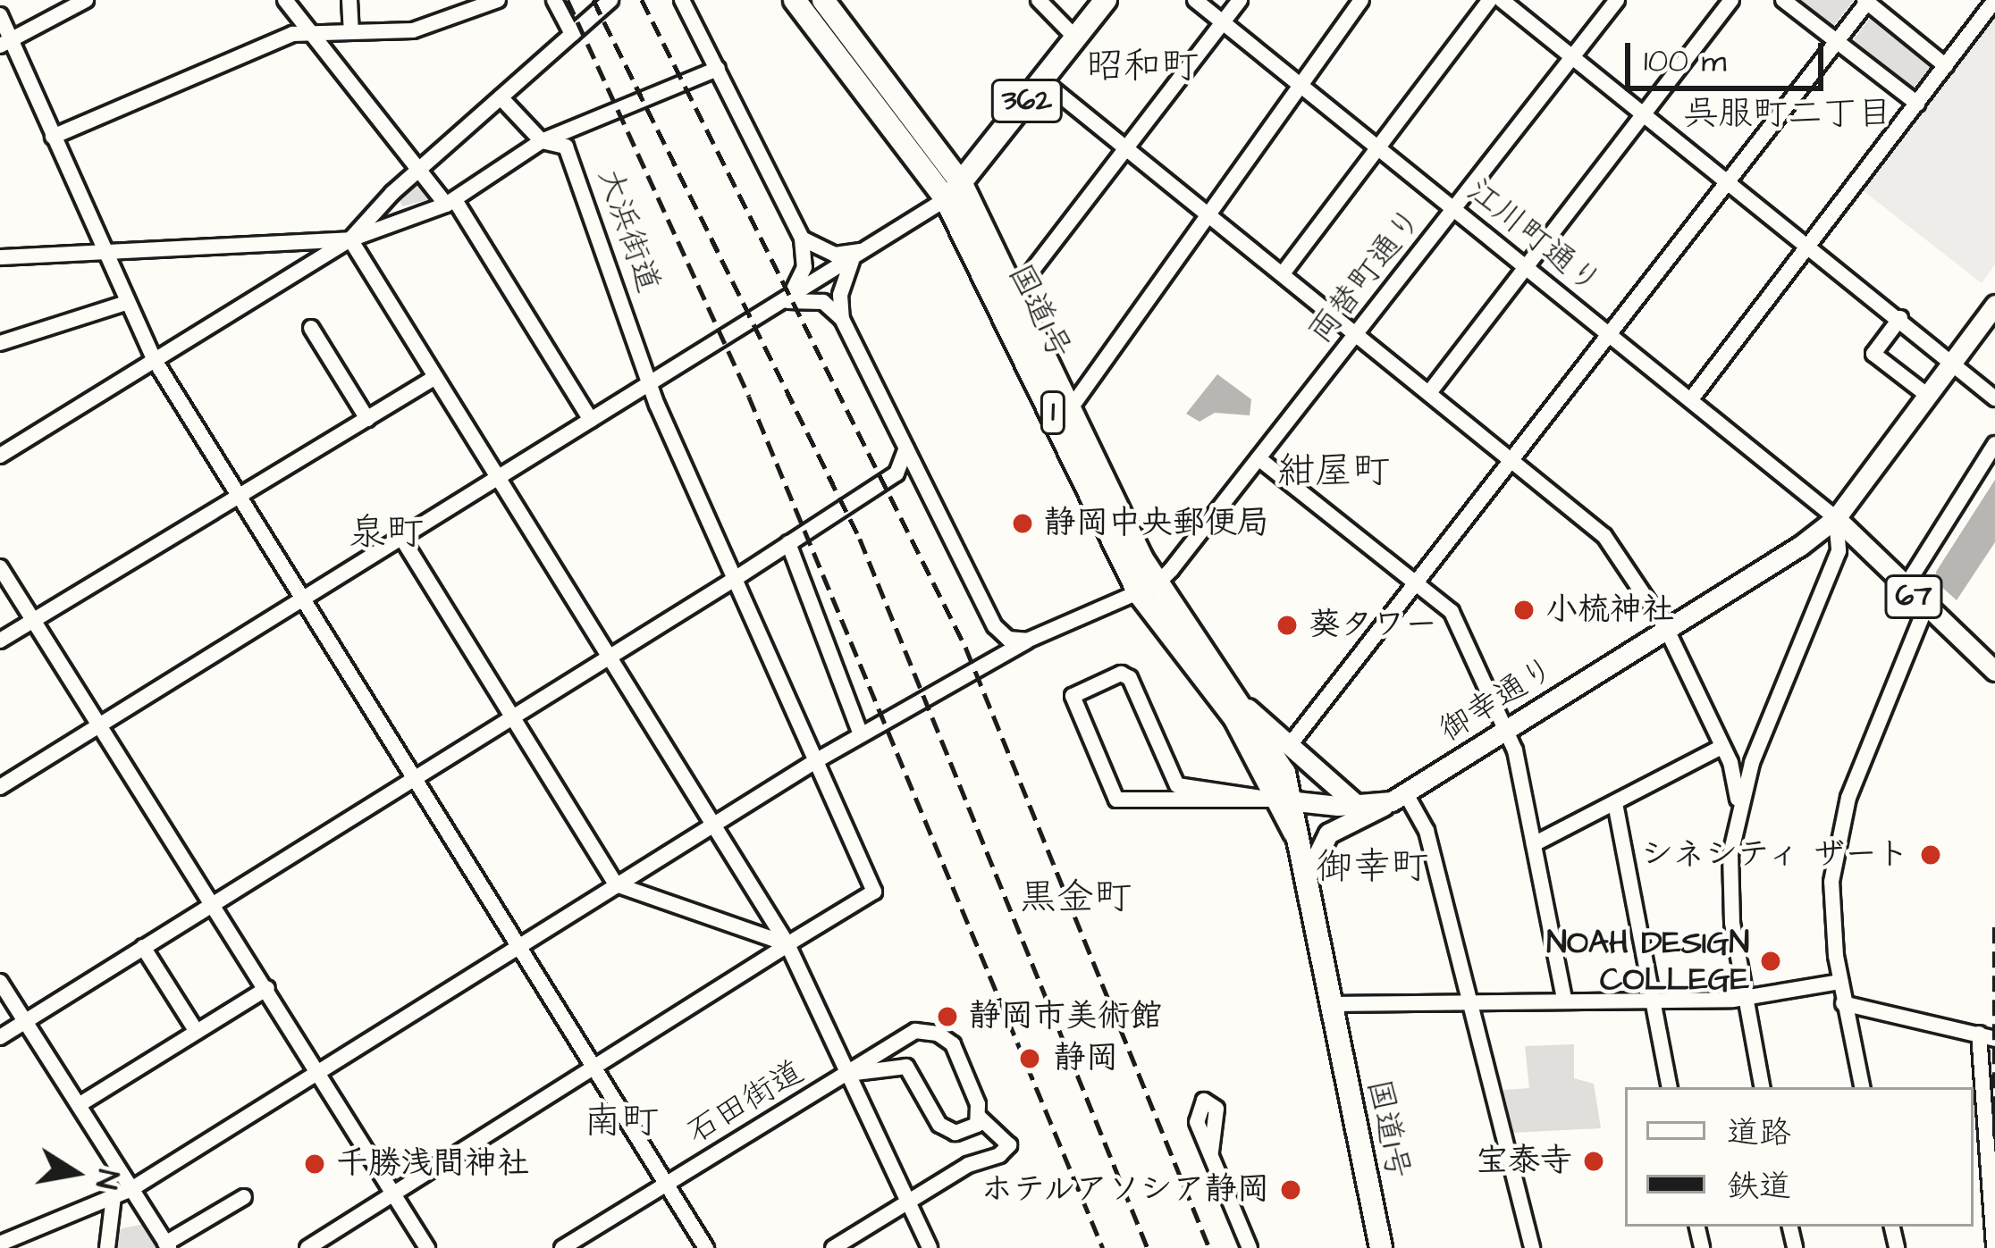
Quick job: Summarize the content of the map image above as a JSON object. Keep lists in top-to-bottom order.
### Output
{
  "streets": {
    "highway": ["362", "国道1号", "1"],
    "main road": ["67", "御幸通り"],
    "street": [
      "大浜街道",
      "江川町通り",
      "両替町通り",
      "石田街道"
    ]
  },
  "crossings": [
    ["362", "国道1号"],
    ["江川町通り", "両替町通り"],
    ["江川町通り", "67"],
    ["江川町通り", "御幸通り"],
    ["両替町通り", "国道1号"],
    ["国道1号", "御幸通り"],
    ["67", "御幸通り"]
  ],
  "districts": [
    "昭和町",
    "呉服町二丁目",
    "紺屋町",
    "泉町",
    "御幸町",
    "黒金町",
    "南町"
  ],
  "places": [
    "静岡中央郵便局",
    "小梳神社",
    "葵タワー",
    "シネシティ ザート",
    "NOAH DESIGN COLLEGE",
    "静岡市美術館",
    "静岡",
    "宝泰寺",
    "千勝浅間神社",
    "ホテルアソシア静岡"
  ],
  "legend": ["道路", "鉄道"],
  "scale_bar": "100 m",
  "north": "right"
}
